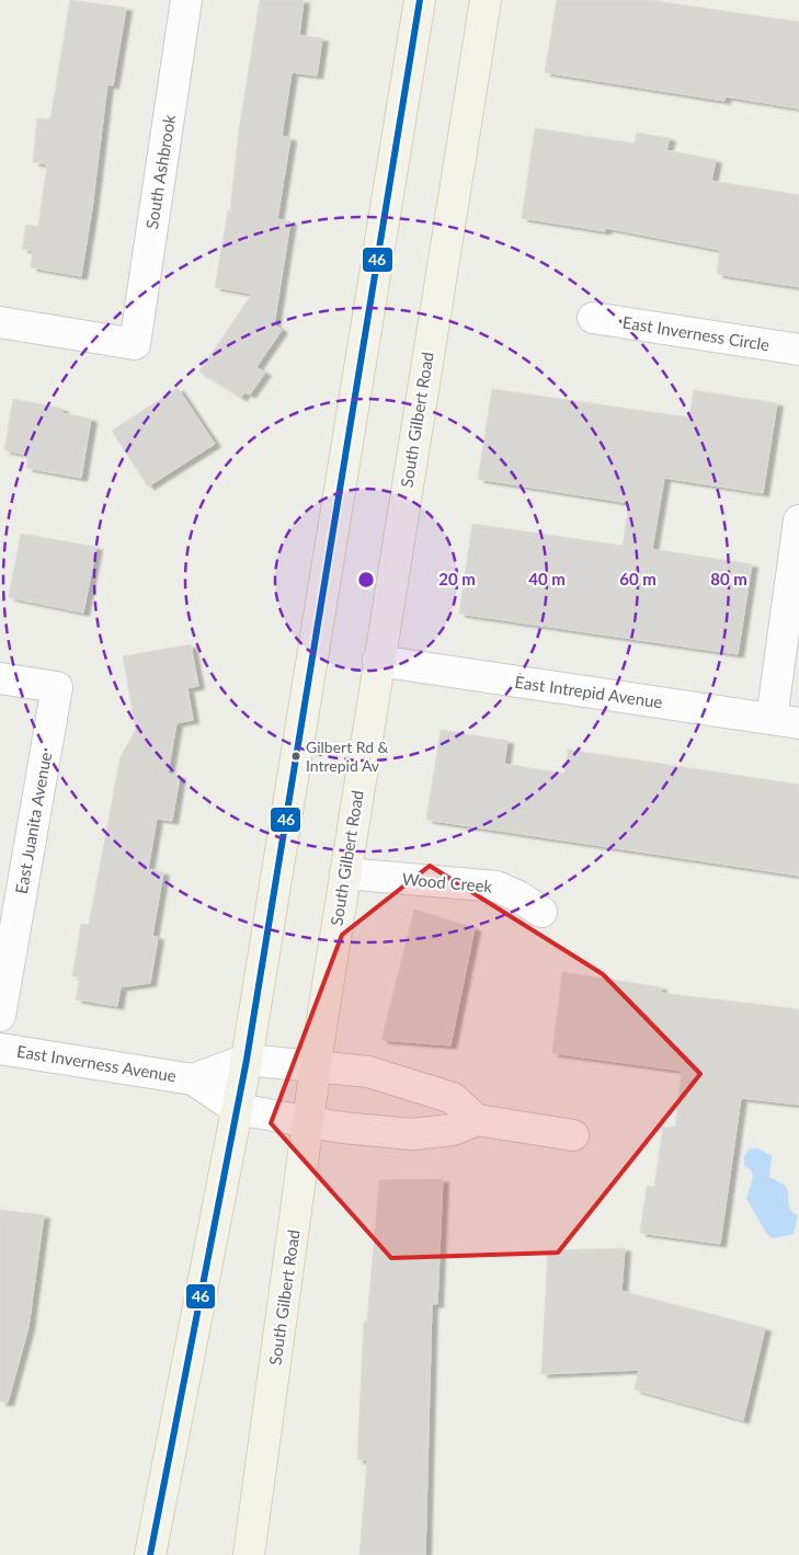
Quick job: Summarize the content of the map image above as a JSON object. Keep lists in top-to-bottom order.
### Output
{
  "streets": {
    "main road": ["South Gilbert Road"],
    "street": [
      "South Ashbrook",
      "East Inverness Circle",
      "East Intrepid Avenue",
      "East Juanita Avenue",
      "Wood Creek",
      "East Inverness Avenue"
    ]
  },
  "crossings": [
    ["South Gilbert Road", "East Intrepid Avenue"],
    ["South Gilbert Road", "Wood Creek"],
    ["South Gilbert Road", "East Inverness Avenue"]
  ],
  "places": ["Gilbert Rd & Intrepid Av"],
  "lines": ["transit line 46"],
  "rings": [
    "20 m",
    "40 m",
    "60 m",
    "80 m"
  ]
}
